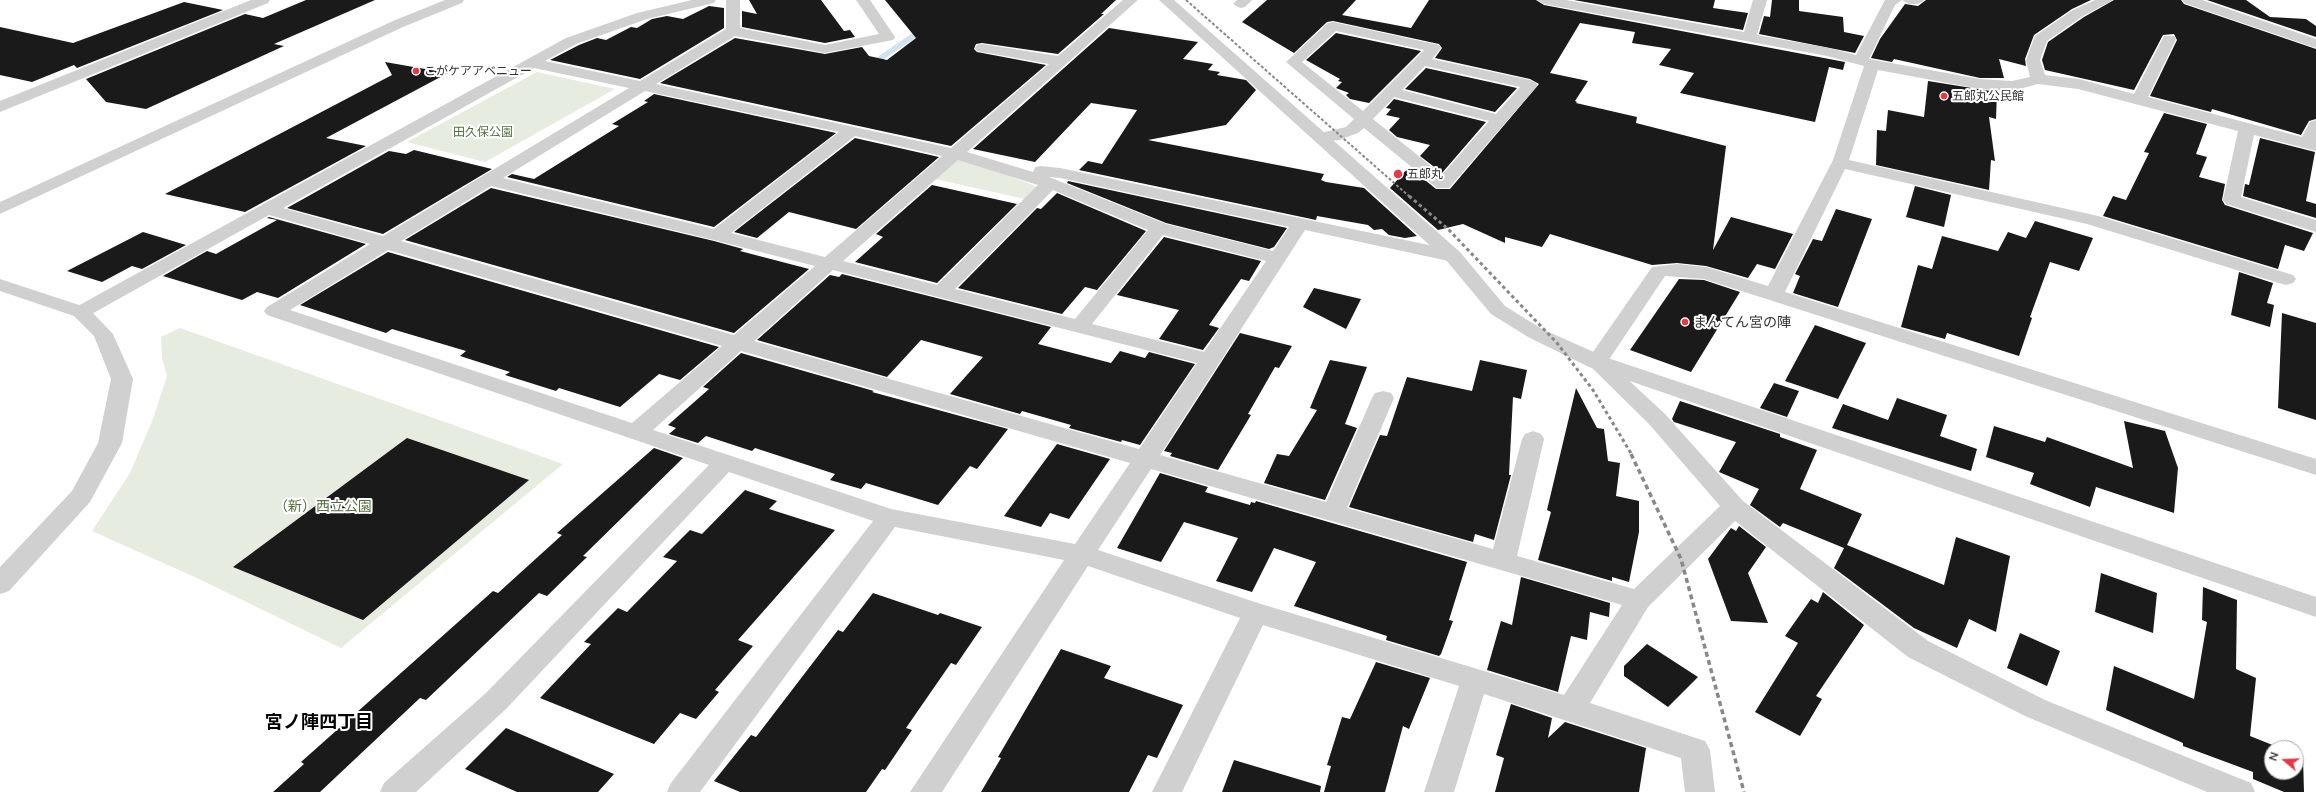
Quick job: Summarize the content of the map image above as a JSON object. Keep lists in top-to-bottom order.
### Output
{
  "districts": ["宮ノ陣四丁目"],
  "parks": ["田久保公園", "（新）西立公園"],
  "places": [
    "こがケアアベニュー",
    "五郎丸公民館",
    "五郎丸",
    "まんてん宮の陣"
  ],
  "north": "left"
}
